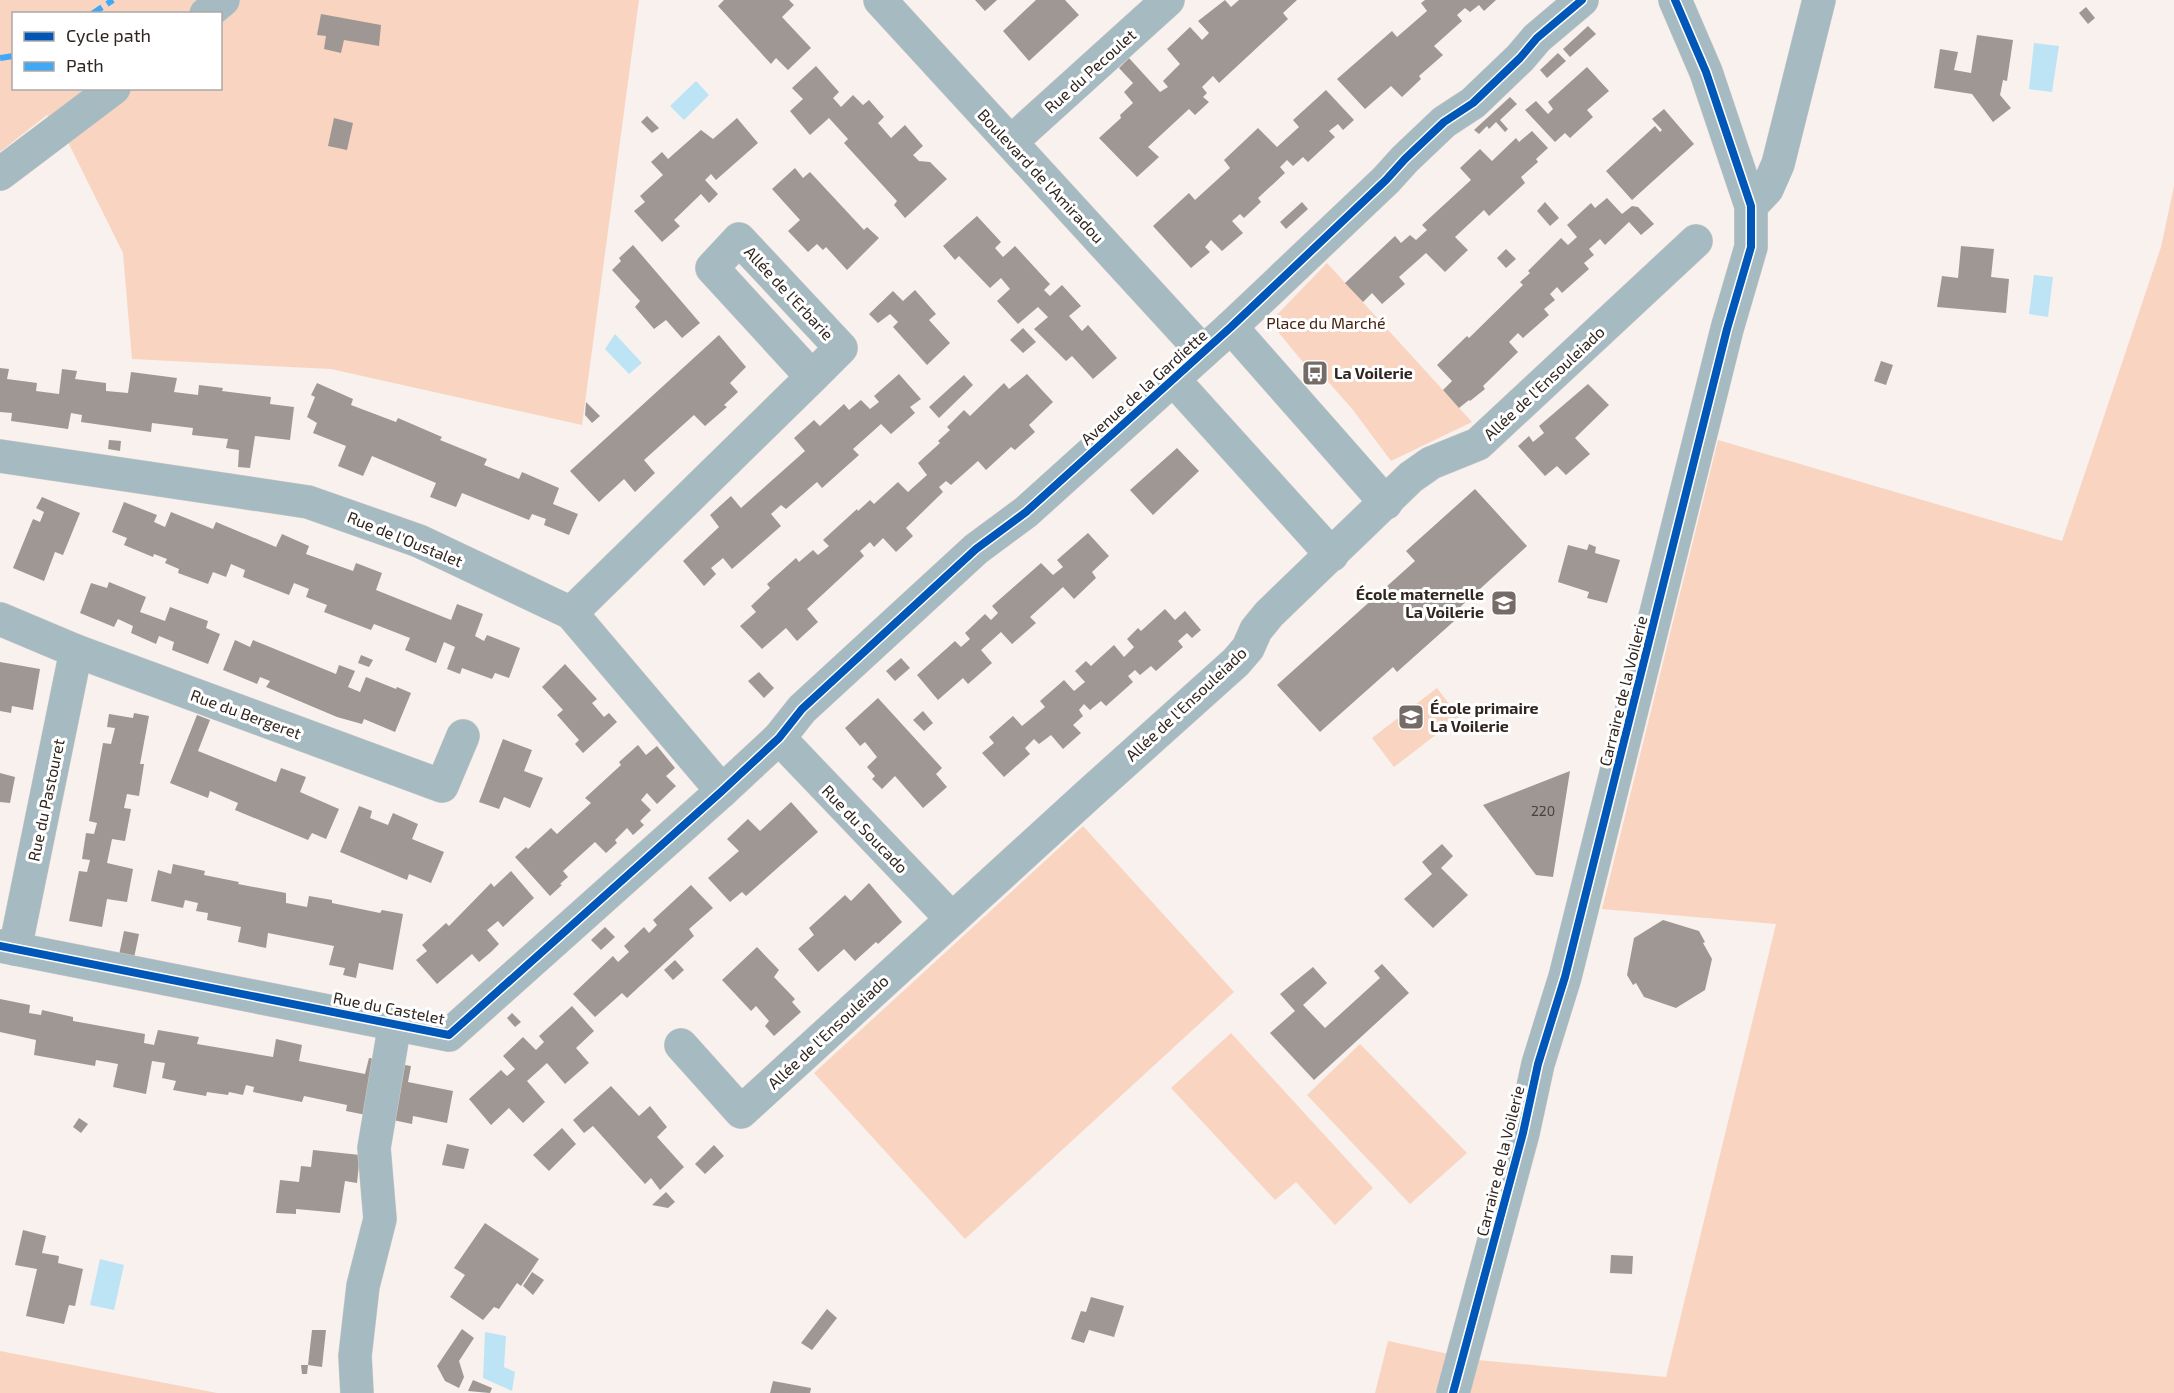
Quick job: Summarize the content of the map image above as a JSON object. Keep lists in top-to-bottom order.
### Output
{
  "streets": {
    "street": [
      "Rue du Pecoulet",
      "Boulevard de l'Amiradou",
      "Allée de l'Ensouleiado",
      "Avenue de la Gardiette",
      "Rue de l'Oustalet",
      "Carraire de la Voilerie",
      "Rue du Bergeret",
      "Rue du Pastouret",
      "Rue du Soucado",
      "Rue du Castelet"
    ]
  },
  "crossings": [
    ["Rue du Pecoulet", "Boulevard de l'Amiradou"],
    ["Boulevard de l'Amiradou", "Avenue de la Gardiette"],
    ["Allée de l'Ensouleiado", "Rue du Soucado"],
    ["Avenue de la Gardiette", "Rue de l'Oustalet"],
    ["Avenue de la Gardiette", "Rue du Soucado"],
    ["Avenue de la Gardiette", "Rue du Castelet"],
    ["Rue de l'Oustalet", "Rue du Castelet"],
    ["Rue du Bergeret", "Rue du Pastouret"],
    ["Rue du Pastouret", "Rue du Castelet"]
  ],
  "parks": ["Place du Marché"],
  "places": {
    "bus stop": ["La Voilerie"],
    "school or university": ["École maternelle La Voilerie", "École primaire La Voilerie"]
  },
  "house_numbers": ["220"],
  "legend": ["Cycle path", "Path"]
}
